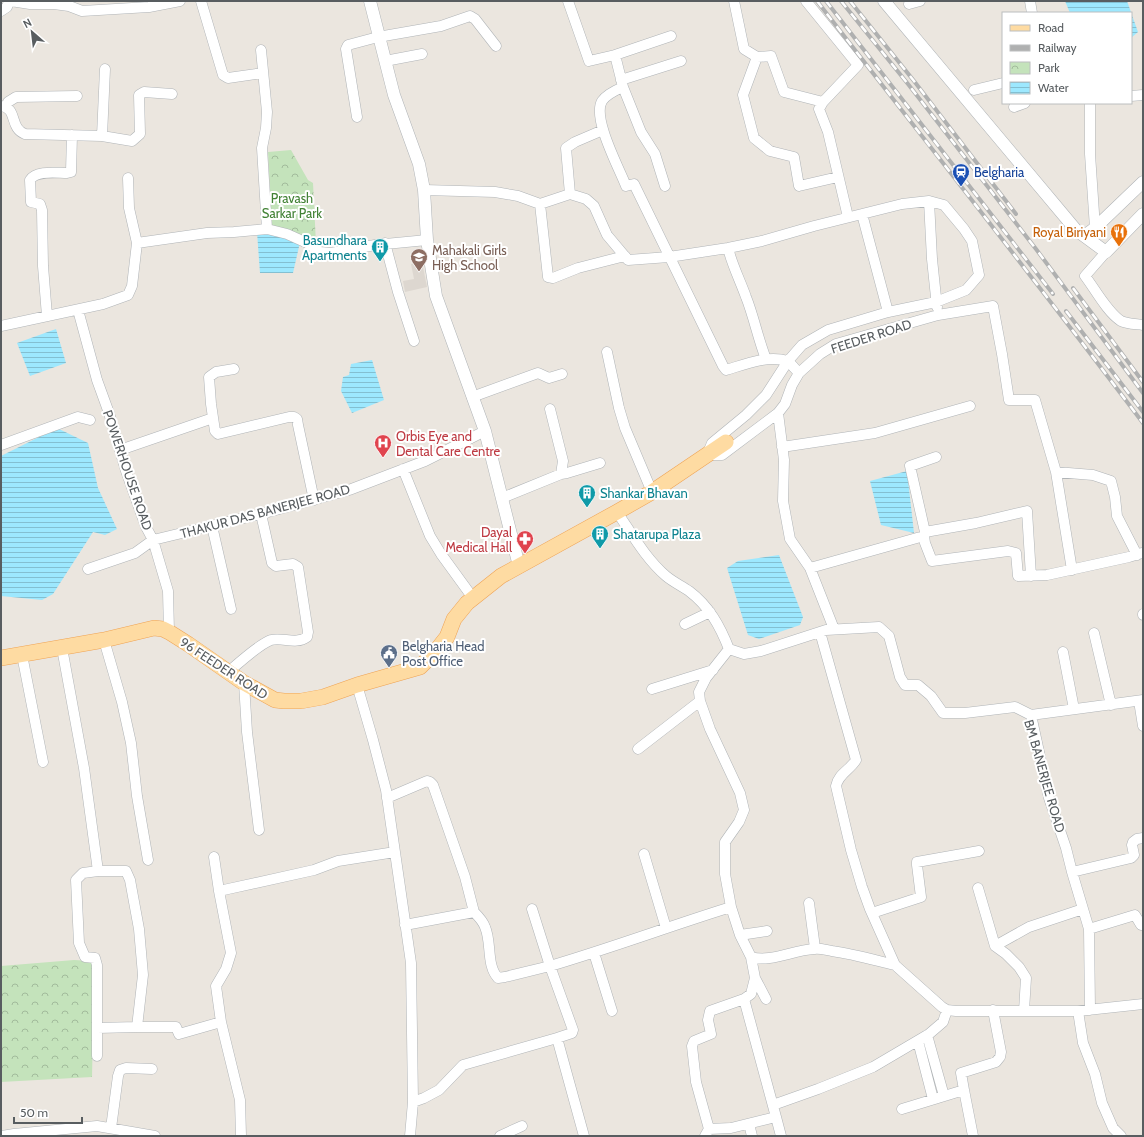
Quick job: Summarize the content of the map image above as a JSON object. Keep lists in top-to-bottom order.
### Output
{
  "streets": {
    "main road": ["96 FEEDER ROAD"],
    "street": [
      "FEEDER ROAD",
      "POWERHOUSE ROAD",
      "THAKUR DAS BANERJEE ROAD",
      "BM BANERJEE ROAD"
    ]
  },
  "crossings": [
    ["FEEDER ROAD", "96 FEEDER ROAD"],
    ["POWERHOUSE ROAD", "THAKUR DAS BANERJEE ROAD"],
    ["POWERHOUSE ROAD", "96 FEEDER ROAD"]
  ],
  "parks": ["Pravash Sarkar Park"],
  "places": {
    "station": ["Belgharia"],
    "restaurant": ["Royal Biriyani"],
    "building": ["Basundhara Apartments", "Shankar Bhavan", "Shatarupa Plaza"],
    "school or university": ["Mahakali Girls High School"],
    "hospital": ["Orbis Eye and Dental Care Centre"],
    "pharmacy": ["Dayal Medical Hall"],
    "public building": ["Belgharia Head Post Office"]
  },
  "legend": [
    "Road",
    "Railway",
    "Park",
    "Water"
  ],
  "scale_bar": "50 m",
  "north": "top left"
}
